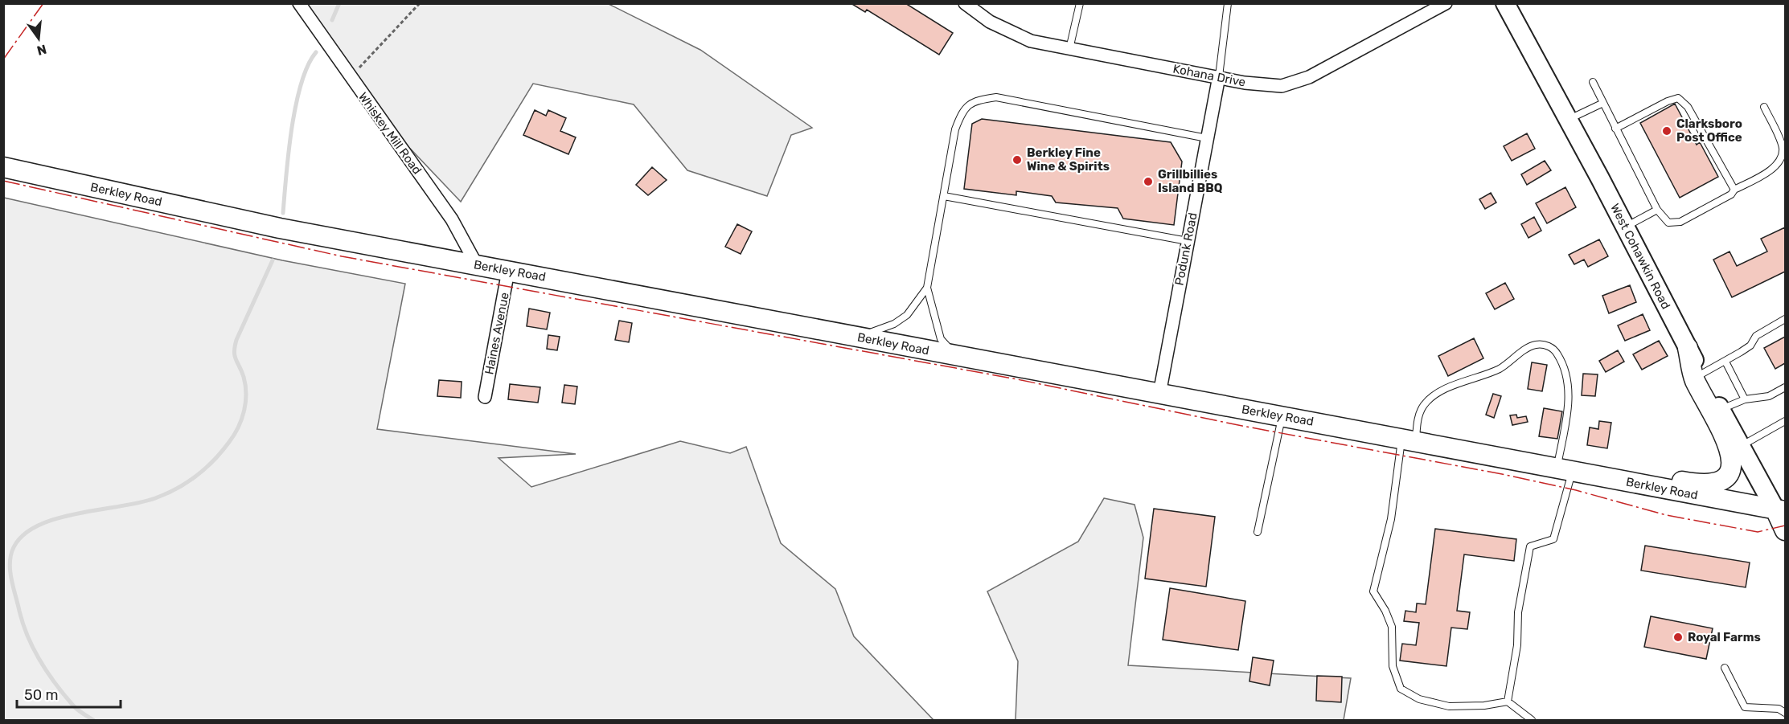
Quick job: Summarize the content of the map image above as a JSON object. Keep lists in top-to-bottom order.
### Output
{
  "streets": {
    "main road": ["Berkley Road", "West Cohawkin Road"],
    "street": [
      "Kohana Drive",
      "Whiskey Mill Road",
      "Podunk Road",
      "Haines Avenue"
    ]
  },
  "crossings": [
    ["Kohana Drive", "Podunk Road"],
    ["Whiskey Mill Road", "Berkley Road"],
    ["Berkley Road", "Podunk Road"],
    ["Berkley Road", "Haines Avenue"]
  ],
  "places": [
    "Clarksboro Post Office",
    "Berkley Fine Wine & Spirits",
    "Grillbillies Island BBQ",
    "Royal Farms"
  ],
  "scale_bar": "50 m",
  "north": "bottom"
}
